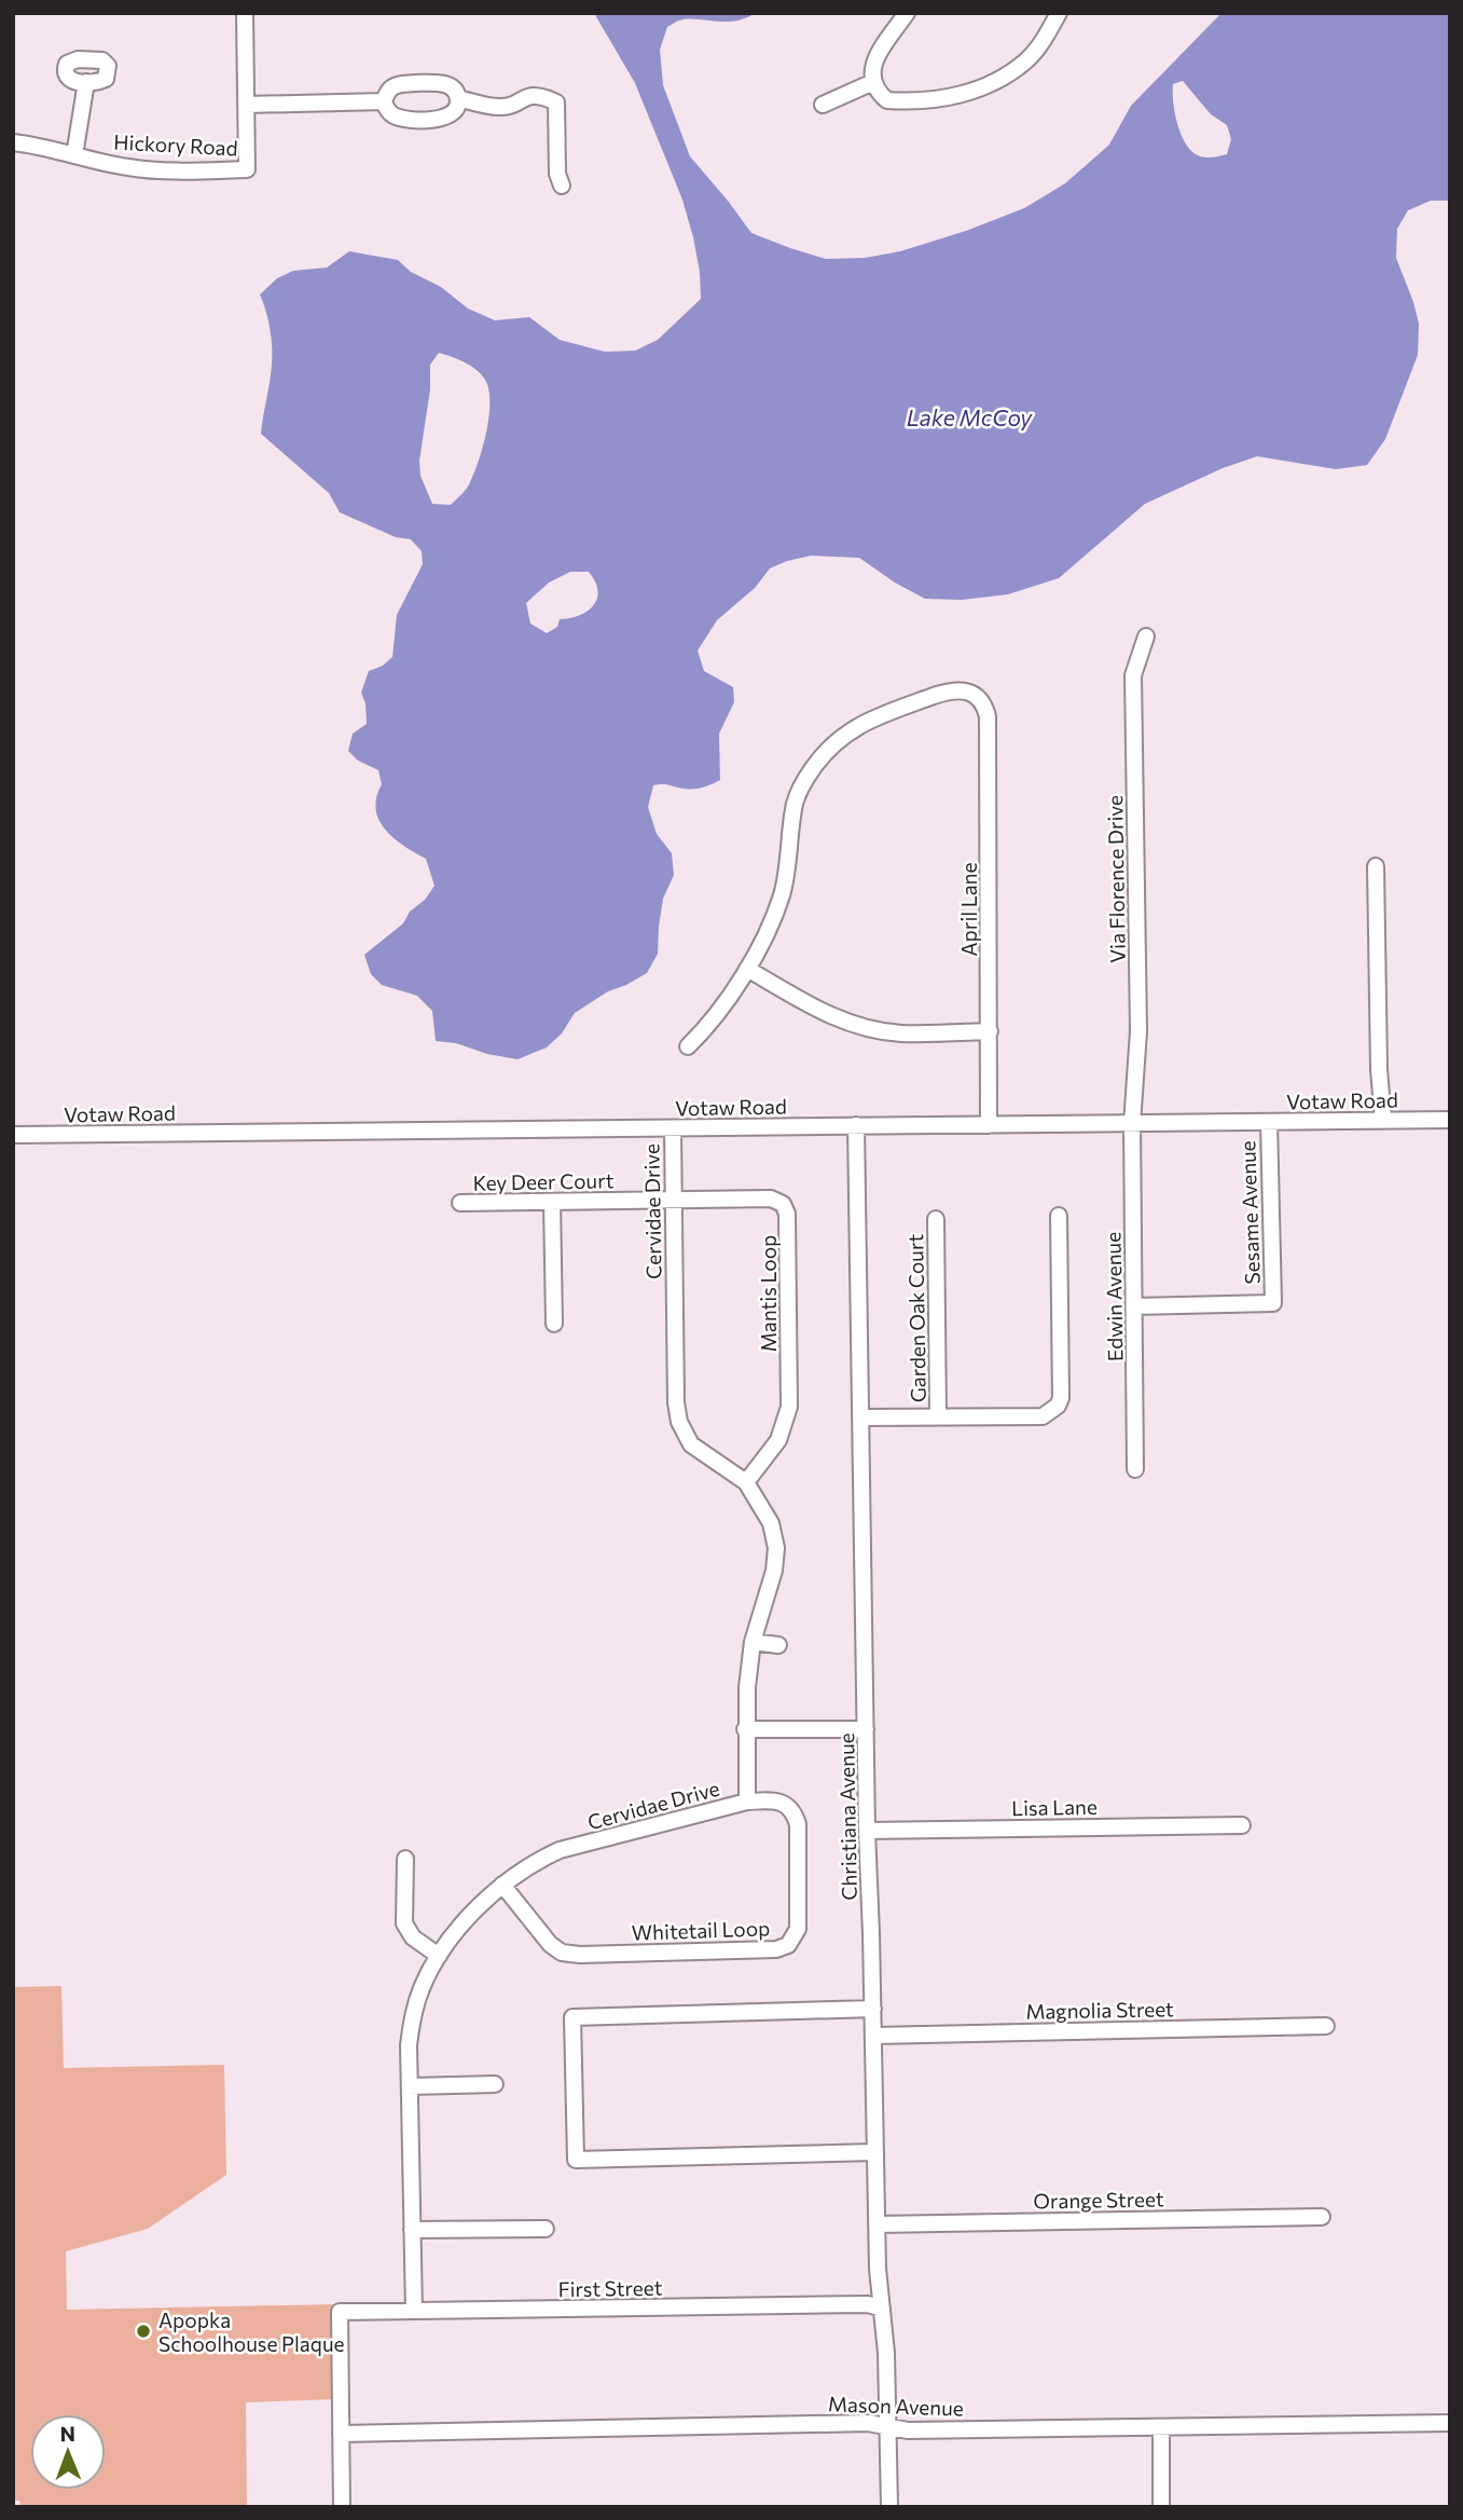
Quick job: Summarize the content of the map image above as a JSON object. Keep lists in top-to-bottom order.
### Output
{
  "streets": {
    "street": [
      "Hickory Road",
      "Via Florence Drive",
      "April Lane",
      "Votaw Road",
      "Key Deer Court",
      "Cervidae Drive",
      "Sesame Avenue",
      "Mantis Loop",
      "Edwin Avenue",
      "Garden Oak Court",
      "Lisa Lane",
      "Christiana Avenue",
      "Whitetail Loop",
      "Magnolia Street",
      "Orange Street",
      "First Street",
      "Mason Avenue"
    ]
  },
  "crossings": [
    ["Via Florence Drive", "Votaw Road"],
    ["Via Florence Drive", "Edwin Avenue"],
    ["April Lane", "Votaw Road"],
    ["Votaw Road", "Cervidae Drive"],
    ["Votaw Road", "Sesame Avenue"],
    ["Votaw Road", "Edwin Avenue"],
    ["Votaw Road", "Christiana Avenue"],
    ["Key Deer Court", "Cervidae Drive"],
    ["Key Deer Court", "Mantis Loop"],
    ["Cervidae Drive", "Mantis Loop"],
    ["Cervidae Drive", "Whitetail Loop"],
    ["Cervidae Drive", "First Street"],
    ["Sesame Avenue", "Edwin Avenue"],
    ["Lisa Lane", "Christiana Avenue"],
    ["Christiana Avenue", "Magnolia Street"],
    ["Christiana Avenue", "Orange Street"],
    ["Christiana Avenue", "First Street"],
    ["Christiana Avenue", "Mason Avenue"],
    ["First Street", "Mason Avenue"]
  ],
  "water": ["Lake McCoy"],
  "places": ["Apopka Schoolhouse Plaque"],
  "north": "top"
}
